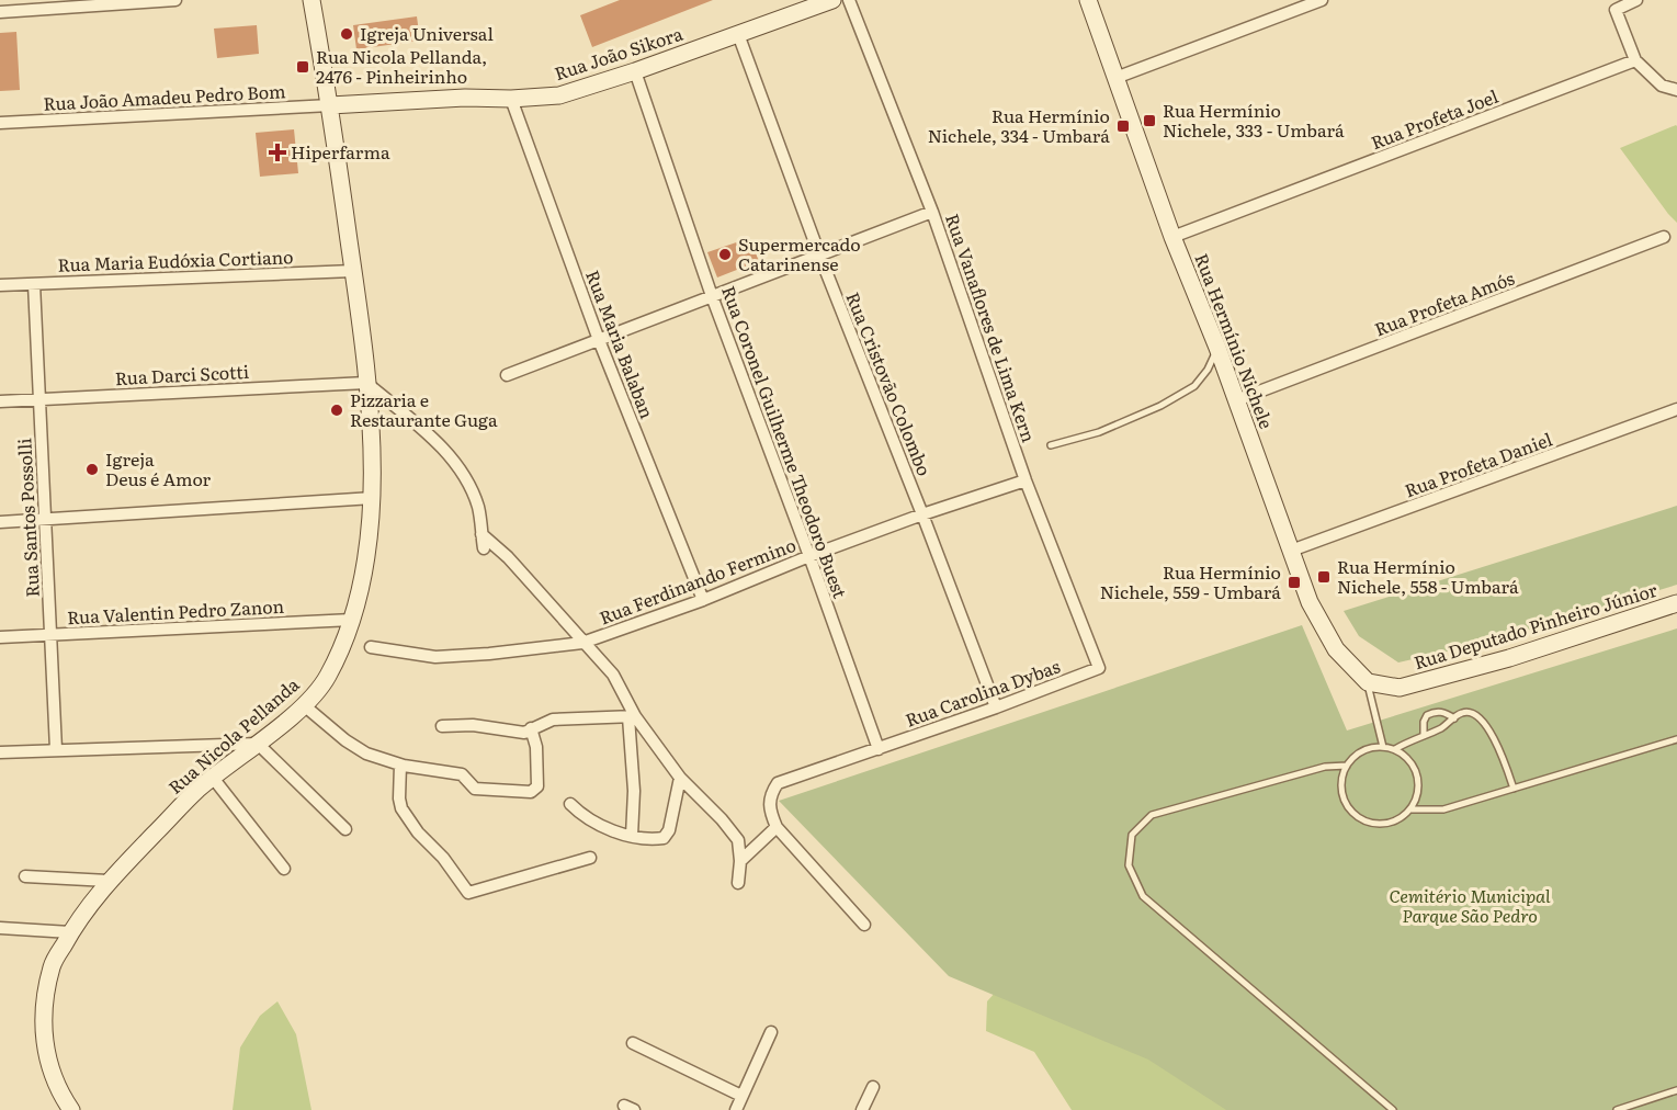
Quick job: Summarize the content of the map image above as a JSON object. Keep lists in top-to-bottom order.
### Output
{
  "streets": {
    "street": [
      "Rua João Sikora",
      "Rua João Amadeu Pedro Bom",
      "Rua Profeta Joel",
      "Rua Maria Eudóxia Cortiano",
      "Rua Profeta Amós",
      "Rua Vanaflores de Lima Kern",
      "Rua Hermínio Nichele",
      "Rua Maria Balaban",
      "Rua Darci Scotti",
      "Rua Cristovão Colombo",
      "Rua Coronel Guilherme Theodoro Buest",
      "Rua Profeta Daniel",
      "Rua Santos Possolli",
      "Rua Ferdinando Fermino",
      "Rua Valentin Pedro Zanon",
      "Rua Deputado Pinheiro Júnior",
      "Rua Carolina Dybas",
      "Rua Nicola Pellanda"
    ]
  },
  "crossings": [
    ["Rua João Sikora", "Rua João Amadeu Pedro Bom"],
    ["Rua João Sikora", "Rua Maria Balaban"],
    ["Rua João Sikora", "Rua Cristovão Colombo"],
    ["Rua João Sikora", "Rua Coronel Guilherme Theodoro Buest"],
    ["Rua João Sikora", "Rua Nicola Pellanda"],
    ["Rua João Amadeu Pedro Bom", "Rua Nicola Pellanda"],
    ["Rua Profeta Joel", "Rua Hermínio Nichele"],
    ["Rua Maria Eudóxia Cortiano", "Rua Santos Possolli"],
    ["Rua Maria Eudóxia Cortiano", "Rua Nicola Pellanda"],
    ["Rua Profeta Amós", "Rua Hermínio Nichele"],
    ["Rua Vanaflores de Lima Kern", "Rua Ferdinando Fermino"],
    ["Rua Vanaflores de Lima Kern", "Rua Carolina Dybas"],
    ["Rua Hermínio Nichele", "Rua Profeta Daniel"],
    ["Rua Hermínio Nichele", "Rua Deputado Pinheiro Júnior"],
    ["Rua Maria Balaban", "Rua Ferdinando Fermino"],
    ["Rua Darci Scotti", "Rua Santos Possolli"],
    ["Rua Darci Scotti", "Rua Nicola Pellanda"],
    ["Rua Cristovão Colombo", "Rua Ferdinando Fermino"],
    ["Rua Cristovão Colombo", "Rua Carolina Dybas"],
    ["Rua Coronel Guilherme Theodoro Buest", "Rua Ferdinando Fermino"],
    ["Rua Coronel Guilherme Theodoro Buest", "Rua Carolina Dybas"],
    ["Rua Santos Possolli", "Rua Valentin Pedro Zanon"],
    ["Rua Valentin Pedro Zanon", "Rua Nicola Pellanda"]
  ],
  "parks": ["Cemitério Municipal Parque São Pedro"],
  "places": {
    "other": [
      "Igreja Universal",
      "Supermercado Catarinense",
      "Pizzaria e Restaurante Guga",
      "Igreja Deus é Amor"
    ],
    "transit": [
      "Rua Nicola Pellanda, 2476 - Pinheirinho",
      "Rua Hermínio Nichele, 333 - Umbará",
      "Rua Hermínio Nichele, 334 - Umbará",
      "Rua Hermínio Nichele, 558 - Umbará",
      "Rua Hermínio Nichele, 559 - Umbará"
    ],
    "health": ["Hiperfarma"]
  }
}
